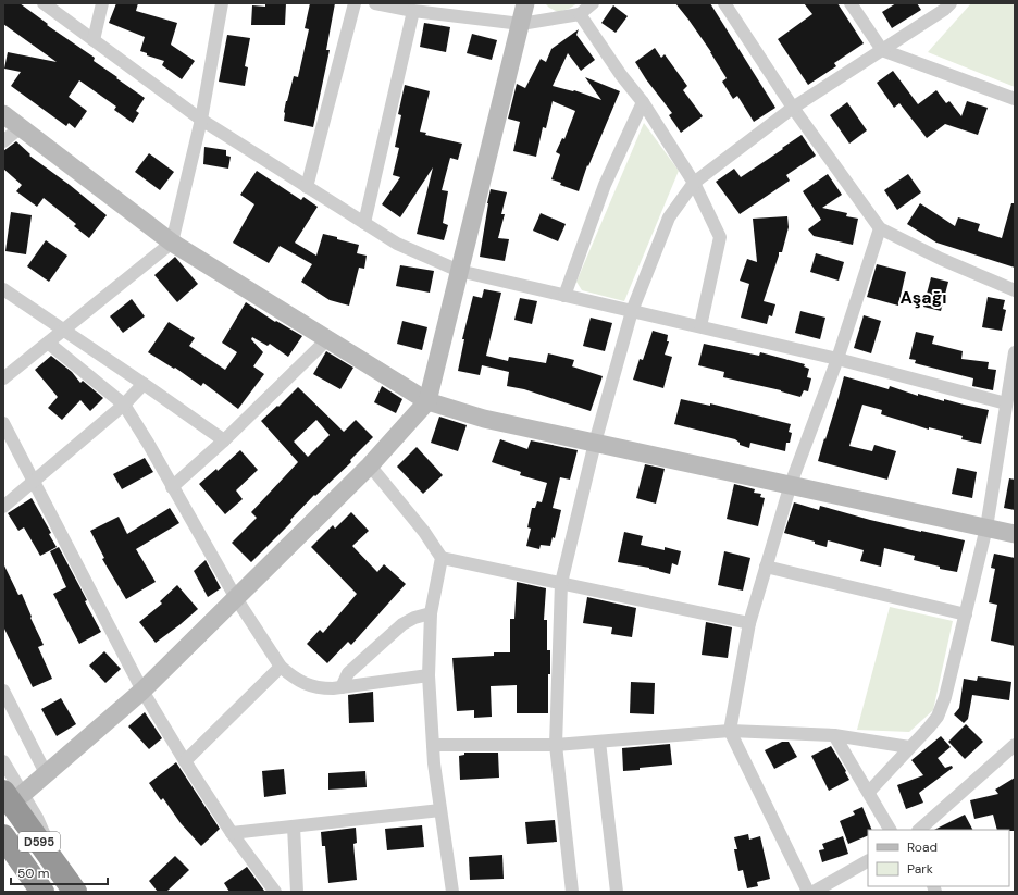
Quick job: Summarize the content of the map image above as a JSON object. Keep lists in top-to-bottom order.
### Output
{
  "streets": {
    "highway": ["D595"]
  },
  "districts": ["Aşağı"],
  "legend": ["Road", "Park"],
  "scale_bar": "50 m"
}
